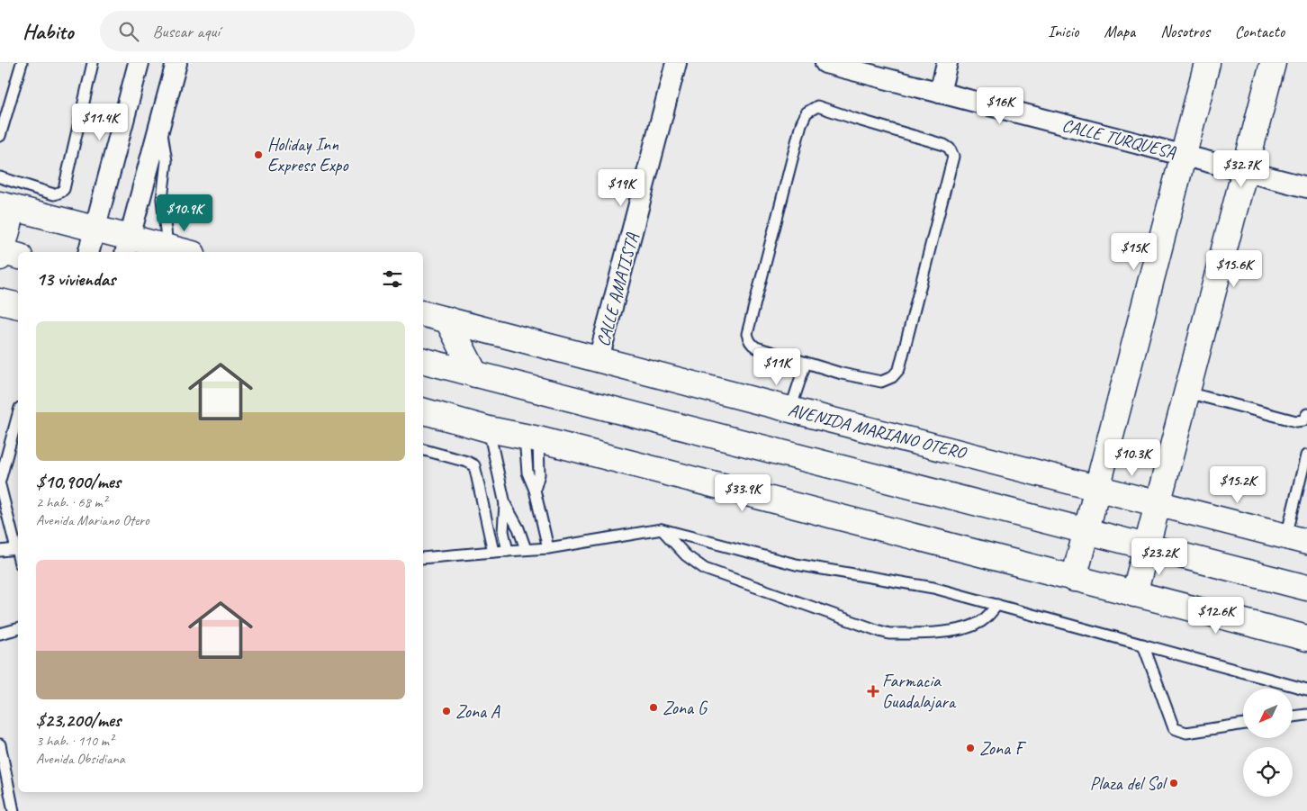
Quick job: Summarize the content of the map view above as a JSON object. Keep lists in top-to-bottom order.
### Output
{
  "streets": {
    "main road": ["AVENIDA MARIANO OTERO"],
    "street": ["CALLE TURQUESA", "CALLE AMATISTA"]
  },
  "crossings": [
    ["CALLE AMATISTA", "AVENIDA MARIANO OTERO"]
  ],
  "places": {
    "other": [
      "Holiday Inn Express Expo",
      "Zona G",
      "Zona A",
      "Zona F",
      "Plaza del Sol"
    ],
    "health": ["Farmacia Guadalajara"]
  },
  "north": "bottom left",
  "page": {
    "header": "Habito",
    "search": "Buscar aquí",
    "nav": [
      "Inicio",
      "Mapa",
      "Nosotros",
      "Contacto"
    ],
    "price": [
      "$16K",
      "$11.4K",
      "$32.7K",
      "$19K",
      "$10.9K",
      "$15K",
      "$15.6K",
      "$11K",
      "$10.3K",
      "$15.2K",
      "$33.9K",
      "$23.2K",
      "$12.6K"
    ],
    "heading": "13 viviendas",
    "list": [
      {
        "name": "$10,900/mes",
        "note": "2 hab. · 68 m² · Avenida Mariano Otero"
      },
      {
        "name": "$23,200/mes",
        "note": "3 hab. · 110 m² · Avenida Obsidiana"
      }
    ]
  }
}
